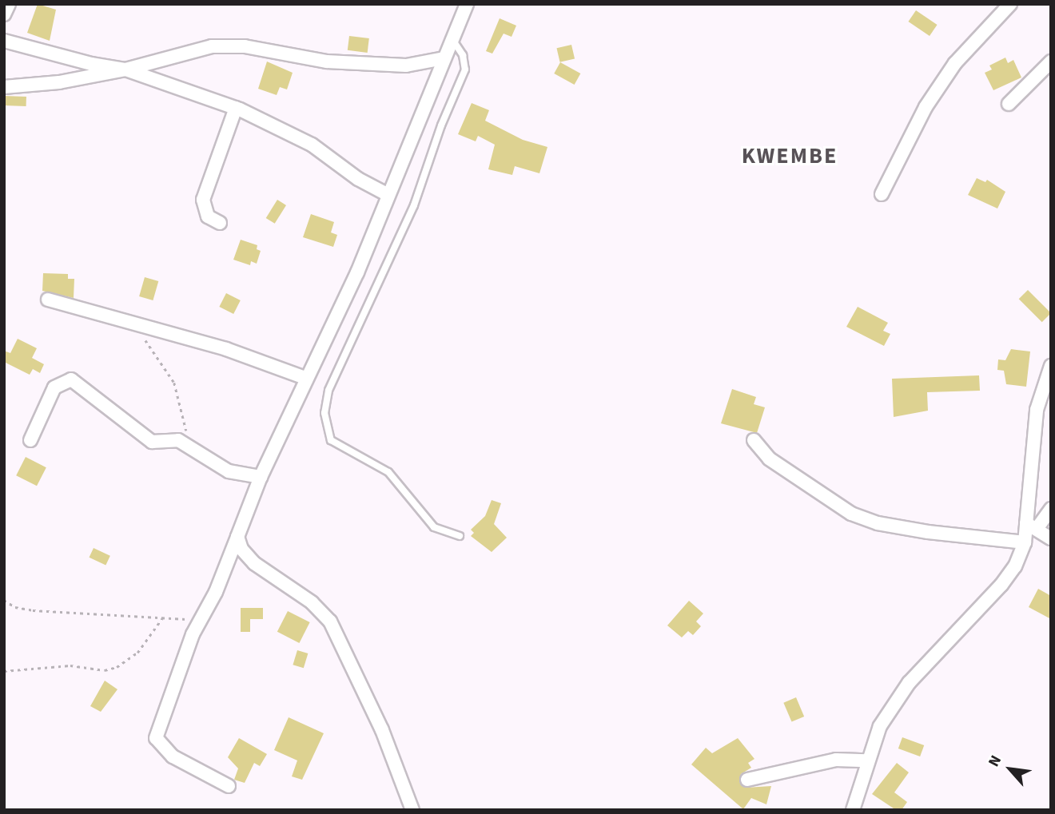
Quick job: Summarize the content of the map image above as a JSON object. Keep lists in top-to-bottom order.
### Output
{
  "districts": ["KWEMBE"],
  "north": "top left"
}
